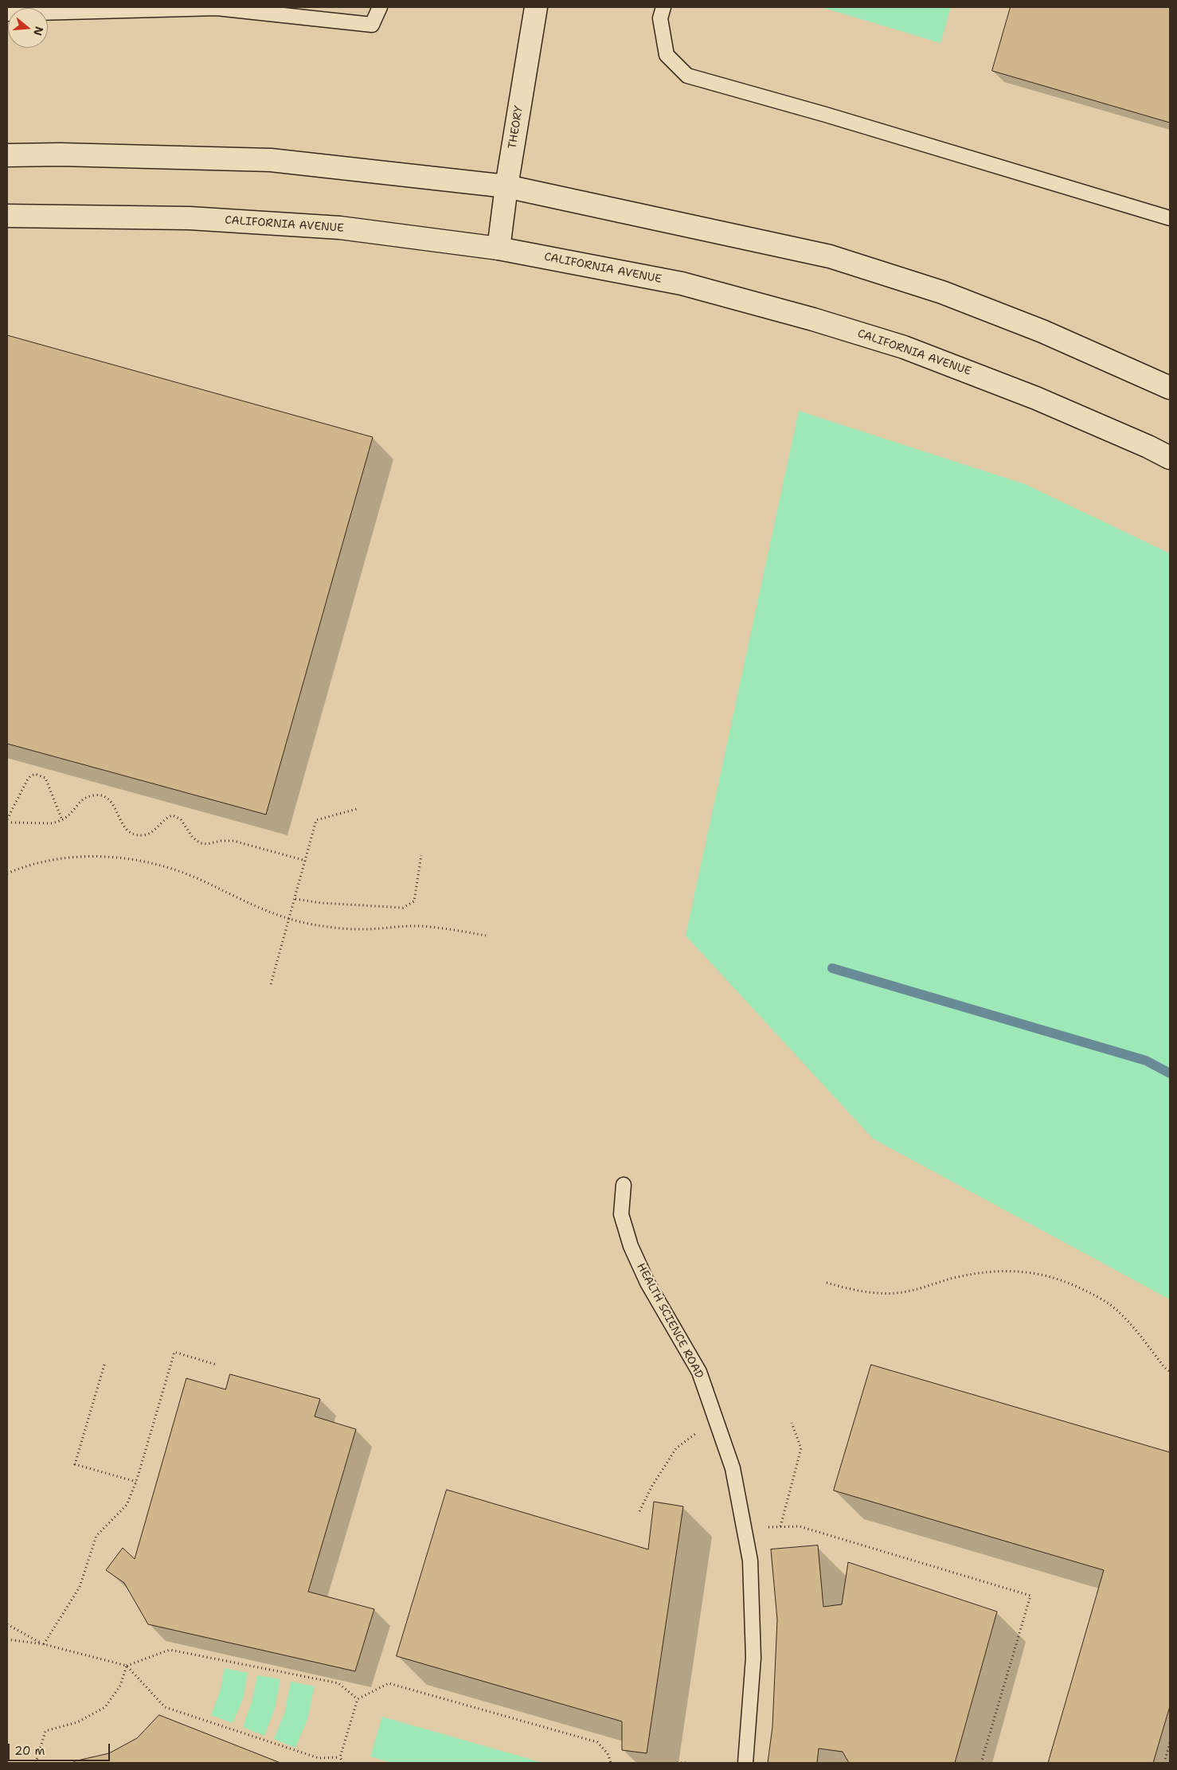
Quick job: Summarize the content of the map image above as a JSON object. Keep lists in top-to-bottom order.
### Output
{
  "streets": {
    "street": ["THEORY", "CALIFORNIA AVENUE"],
    "lane": ["HEALTH SCIENCE ROAD"]
  },
  "crossings": [
    ["THEORY", "CALIFORNIA AVENUE"]
  ],
  "scale_bar": "20 m",
  "north": "right"
}
